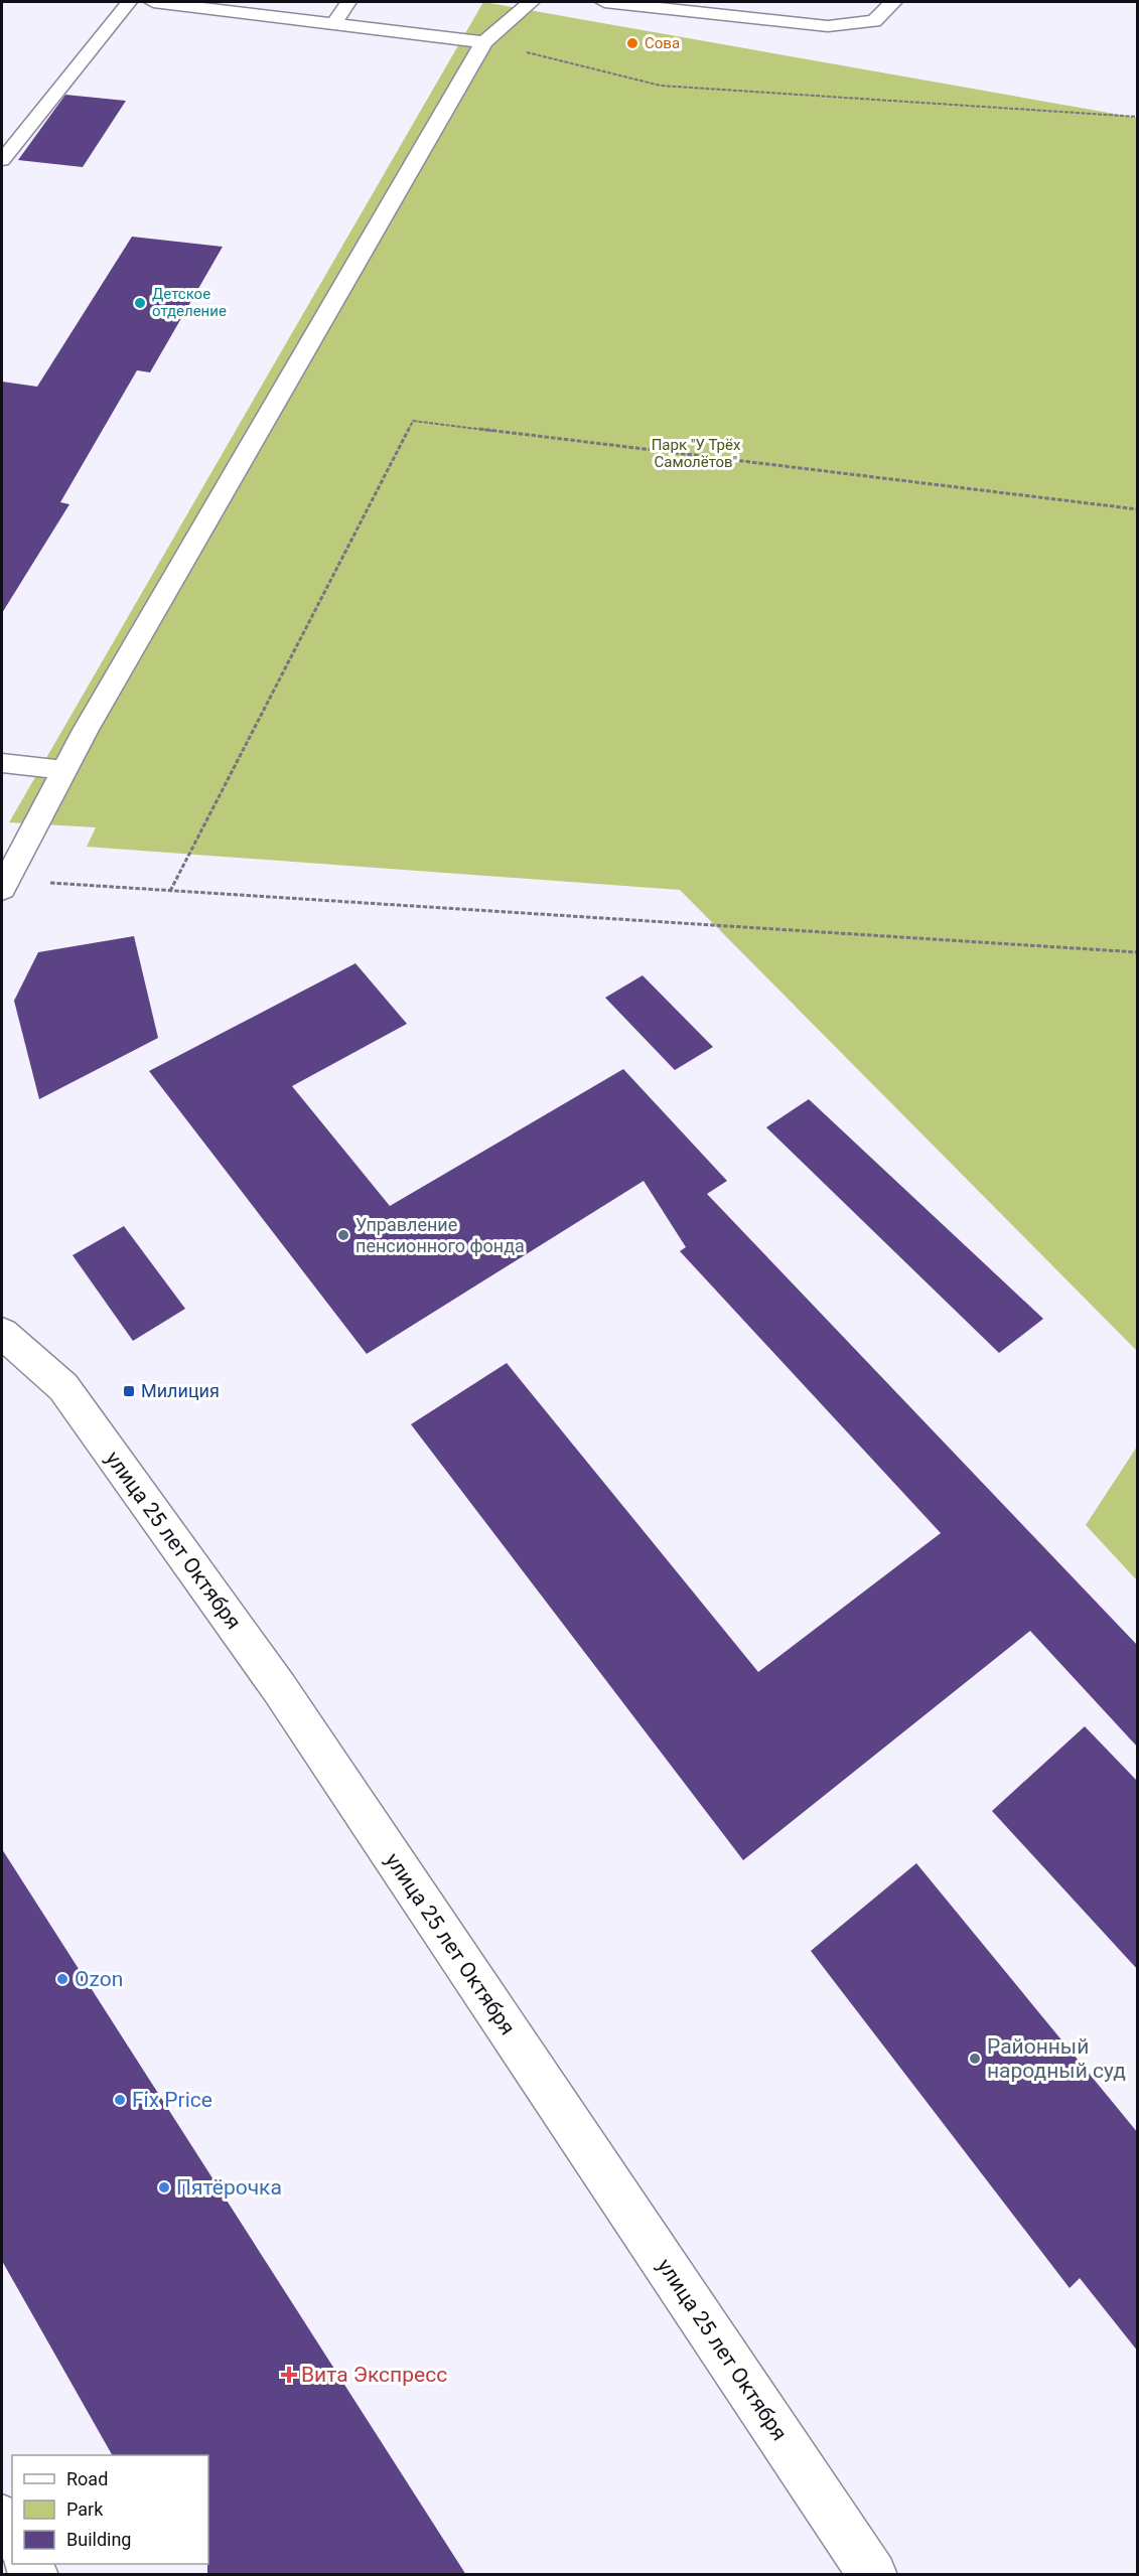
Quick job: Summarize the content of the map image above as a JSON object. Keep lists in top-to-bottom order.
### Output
{
  "streets": {
    "street": ["улица 25 лет Октября"]
  },
  "parks": ["Парк \"У Трёх Самолётов\""],
  "places": {
    "other": [
      "Сова",
      "Детское отделение",
      "Управление пенсионного фонда",
      "Ozon",
      "Районный народный суд",
      "Fix Price",
      "Пятёрочка"
    ],
    "transit": ["Милиция"],
    "health": ["Вита Экспресс"]
  },
  "legend": ["Road", "Park", "Building"]
}
